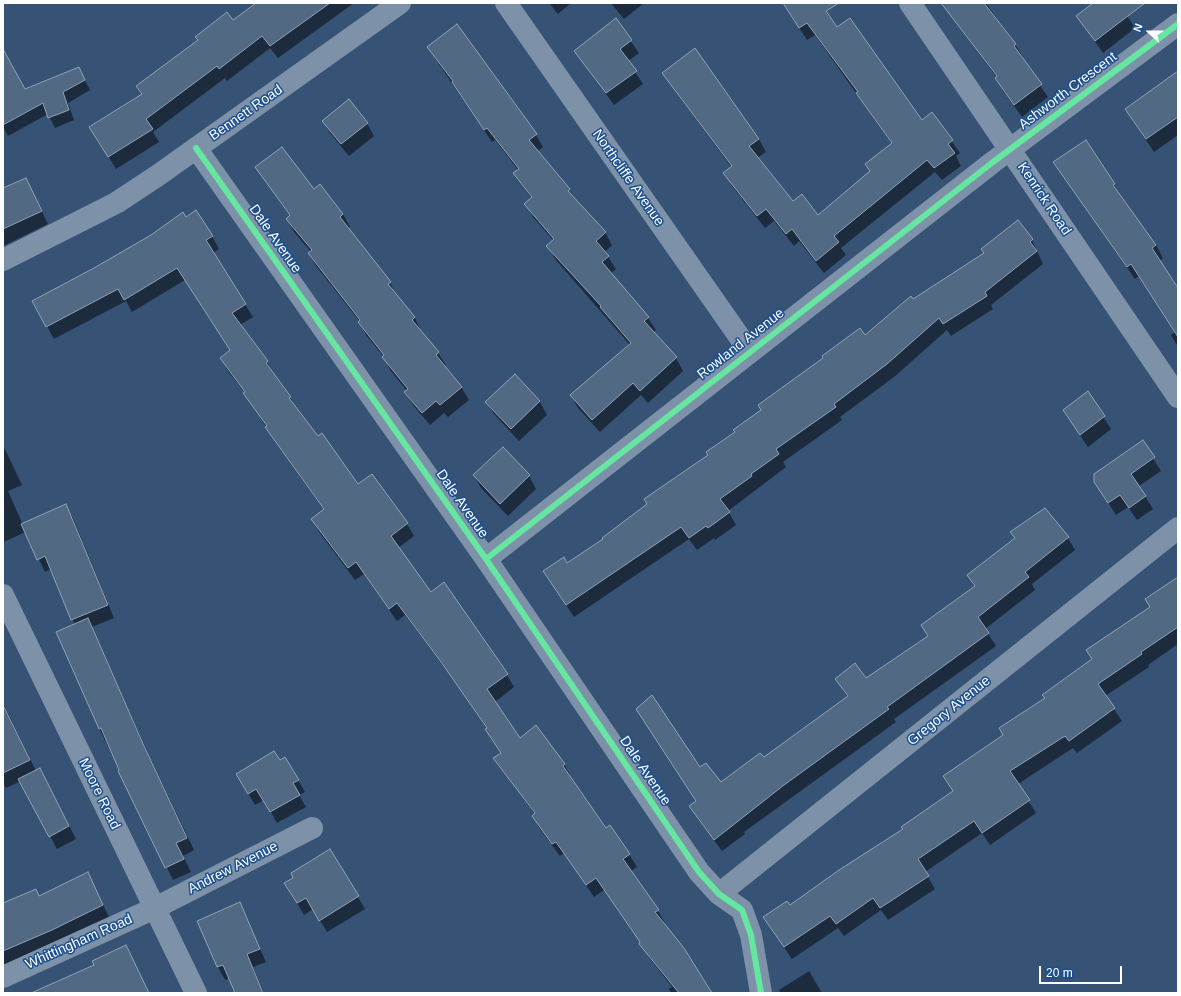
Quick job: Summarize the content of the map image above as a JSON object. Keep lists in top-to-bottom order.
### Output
{
  "streets": {
    "street": [
      "Ashworth Crescent",
      "Bennett Road",
      "Northcliffe Avenue",
      "Kenrick Road",
      "Dale Avenue",
      "Rowland Avenue",
      "Gregory Avenue",
      "Moore Road",
      "Andrew Avenue",
      "Whittingham Road"
    ]
  },
  "crossings": [
    ["Ashworth Crescent", "Kenrick Road"],
    ["Ashworth Crescent", "Rowland Avenue"],
    ["Bennett Road", "Dale Avenue"],
    ["Northcliffe Avenue", "Rowland Avenue"],
    ["Kenrick Road", "Rowland Avenue"],
    ["Dale Avenue", "Rowland Avenue"],
    ["Dale Avenue", "Gregory Avenue"],
    ["Moore Road", "Andrew Avenue"],
    ["Moore Road", "Whittingham Road"],
    ["Andrew Avenue", "Whittingham Road"]
  ],
  "scale_bar": "20 m",
  "north": "left"
}
